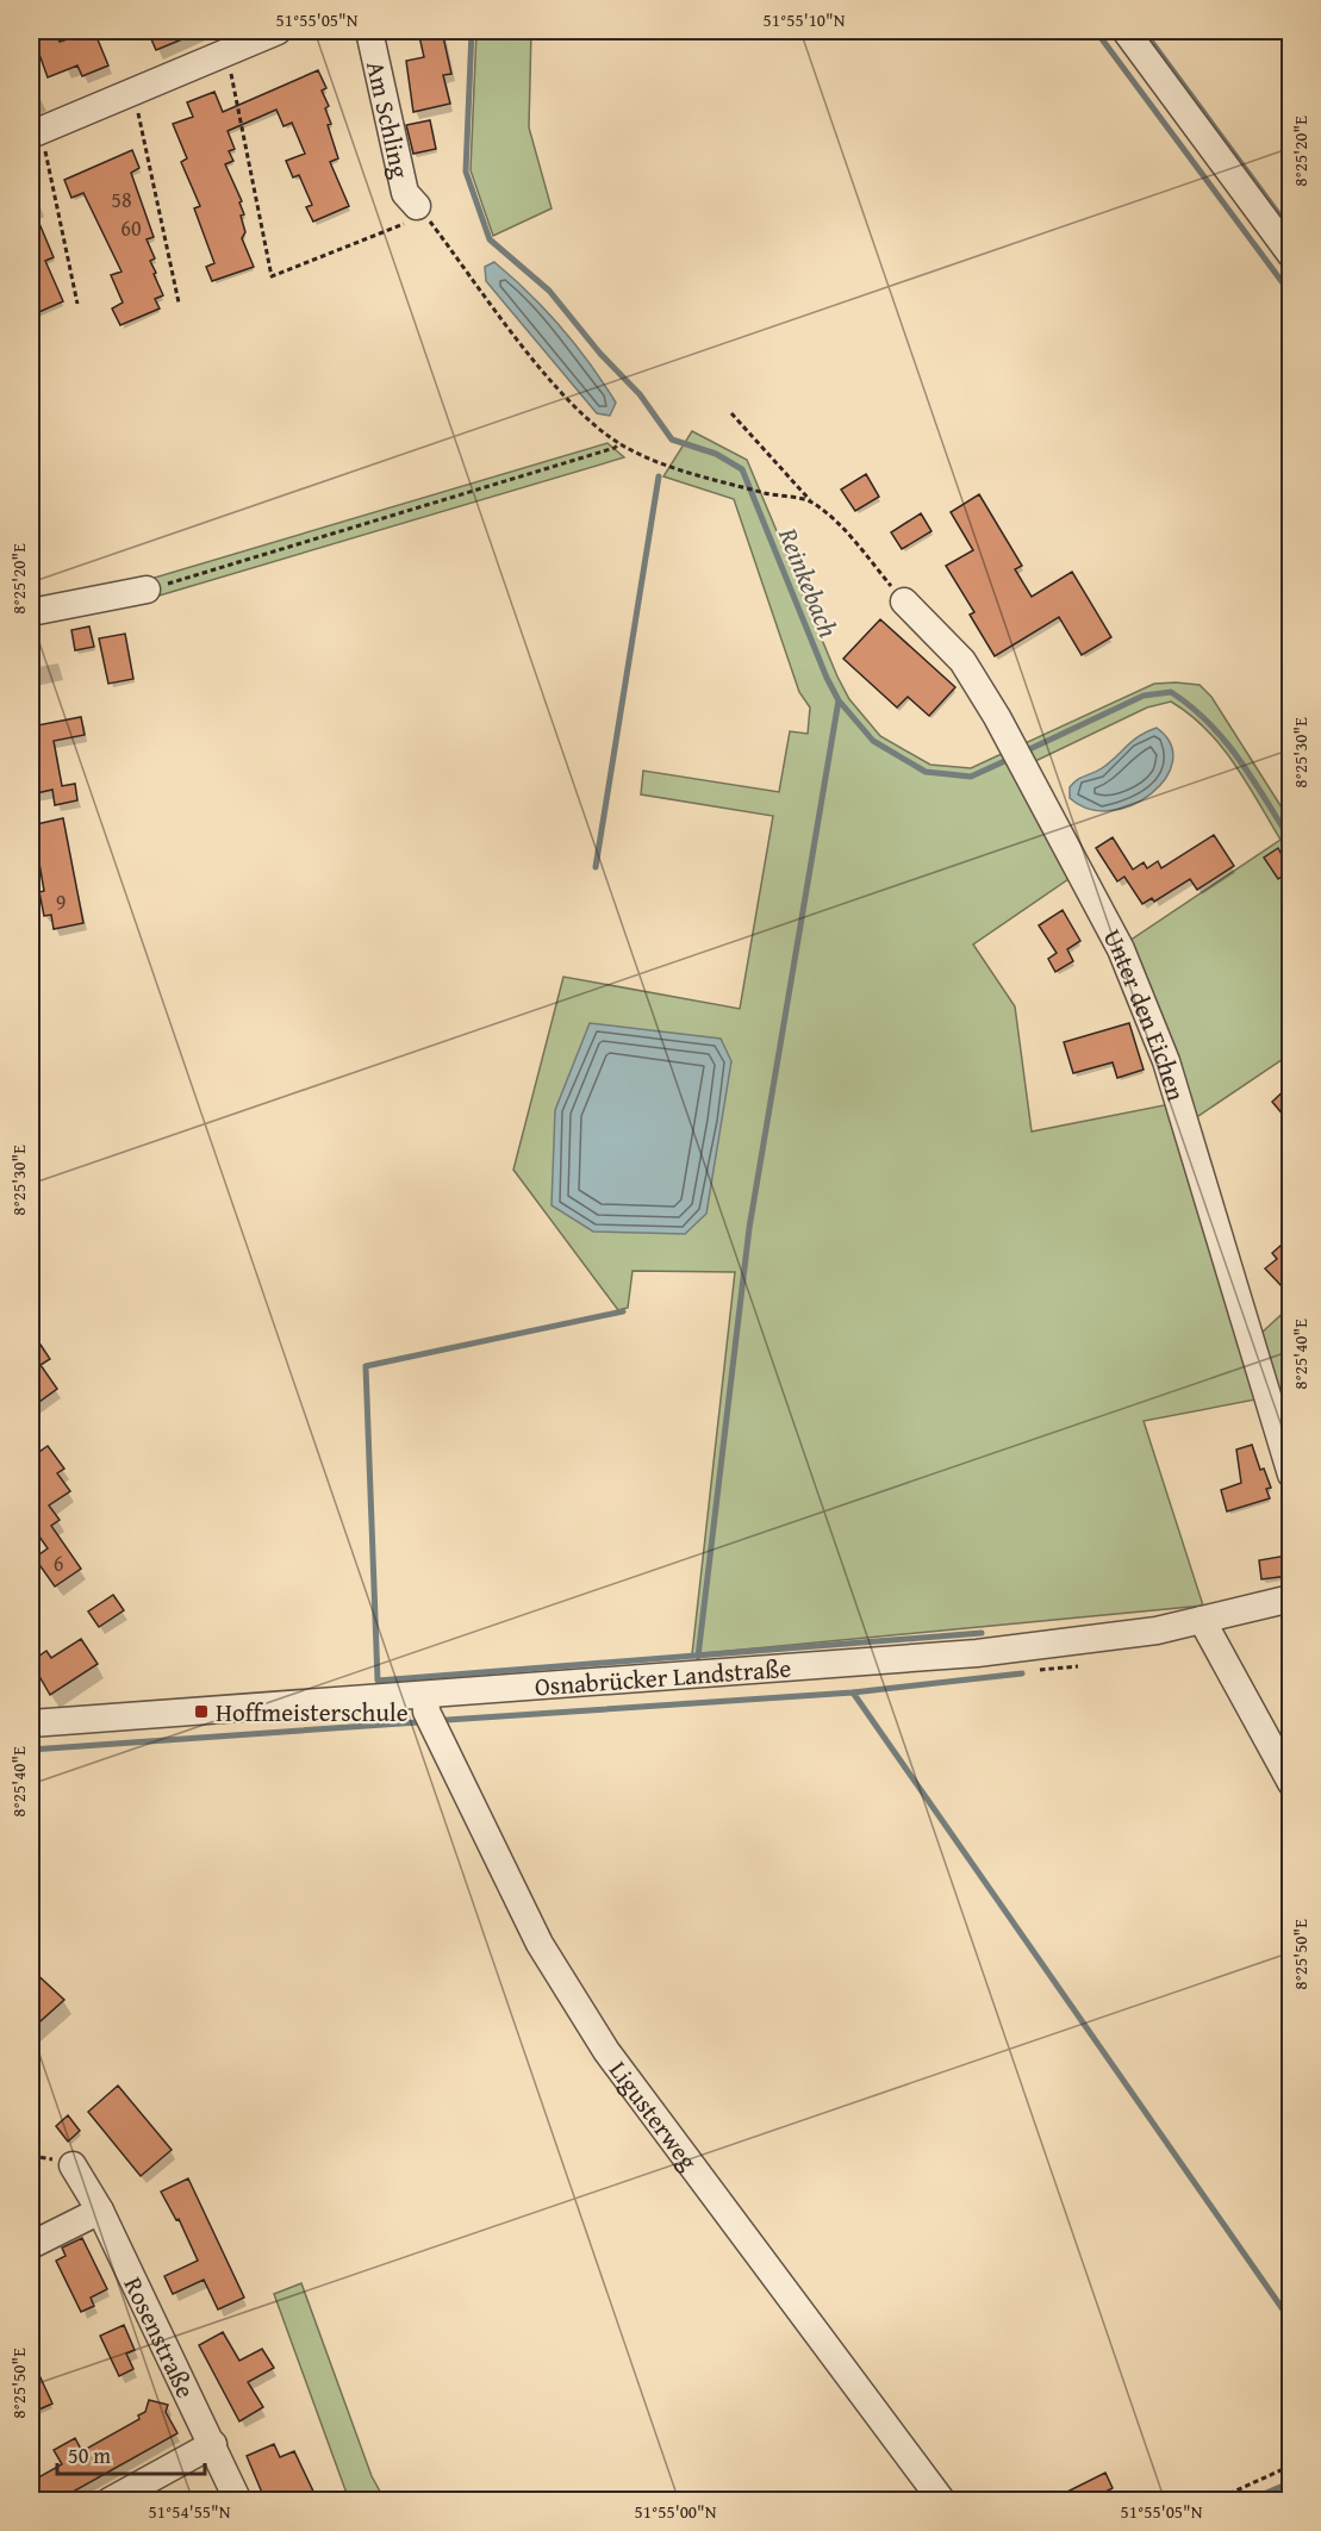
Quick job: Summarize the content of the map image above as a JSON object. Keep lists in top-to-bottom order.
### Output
{
  "streets": {
    "street": [
      "Am Schling",
      "Unter den Eichen",
      "Osnabrücker Landstraße",
      "Ligusterweg",
      "Rosenstraße"
    ]
  },
  "crossings": [
    ["Osnabrücker Landstraße", "Ligusterweg"]
  ],
  "water": ["Reinkebach"],
  "places": {
    "transit": ["Hoffmeisterschule"]
  },
  "house_numbers": [
    "58",
    "60",
    "9",
    "6"
  ],
  "scale_bar": "50 m",
  "coordinates": [
    "51°55'05\"N",
    "51°55'10\"N",
    "8°25'20\"E",
    "8°25'30\"E",
    "8°25'40\"E",
    "8°25'50\"E",
    "51°54'55\"N",
    "51°55'00\"N"
  ]
}
